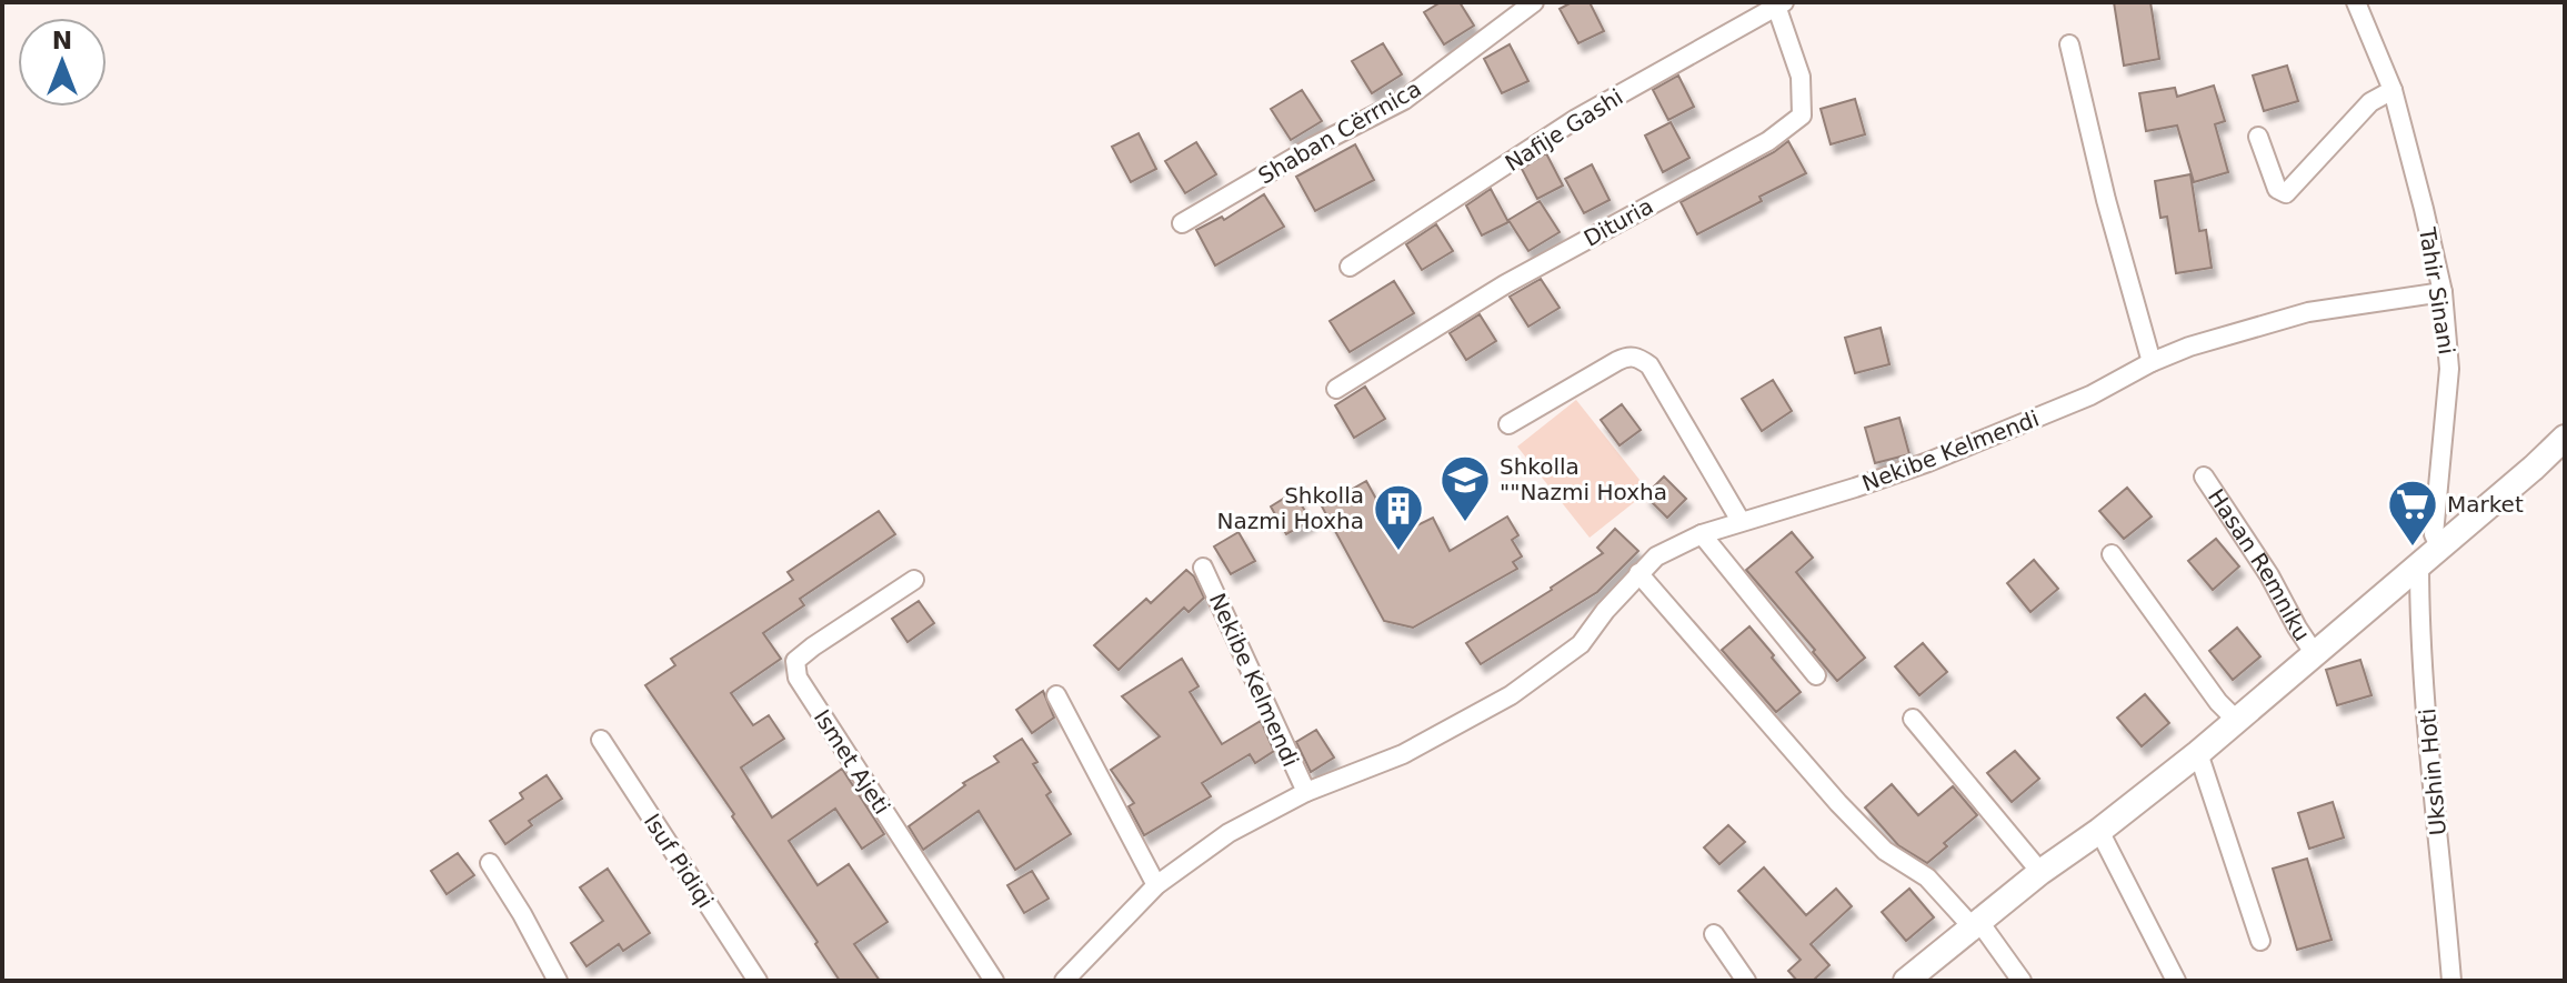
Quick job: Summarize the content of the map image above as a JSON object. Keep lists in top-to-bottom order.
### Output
{
  "streets": {
    "street": [
      "Nafije Gashi",
      "Shaban Cërrnica",
      "Dituria",
      "Tahir Sinani",
      "Nekibe Kelmendi",
      "Hasan Remniku",
      "Ismet Ajeti",
      "Ukshin Hoti",
      "Isuf Pidiqi"
    ]
  },
  "crossings": [
    ["Nafije Gashi", "Dituria"],
    ["Tahir Sinani", "Nekibe Kelmendi"],
    ["Tahir Sinani", "Hasan Remniku"],
    ["Hasan Remniku", "Ukshin Hoti"]
  ],
  "places": {
    "school or university": ["Shkolla \"\"Nazmi Hoxha"],
    "supermarket": ["Market"],
    "building": ["Shkolla Nazmi Hoxha"]
  },
  "north": "top"
}
